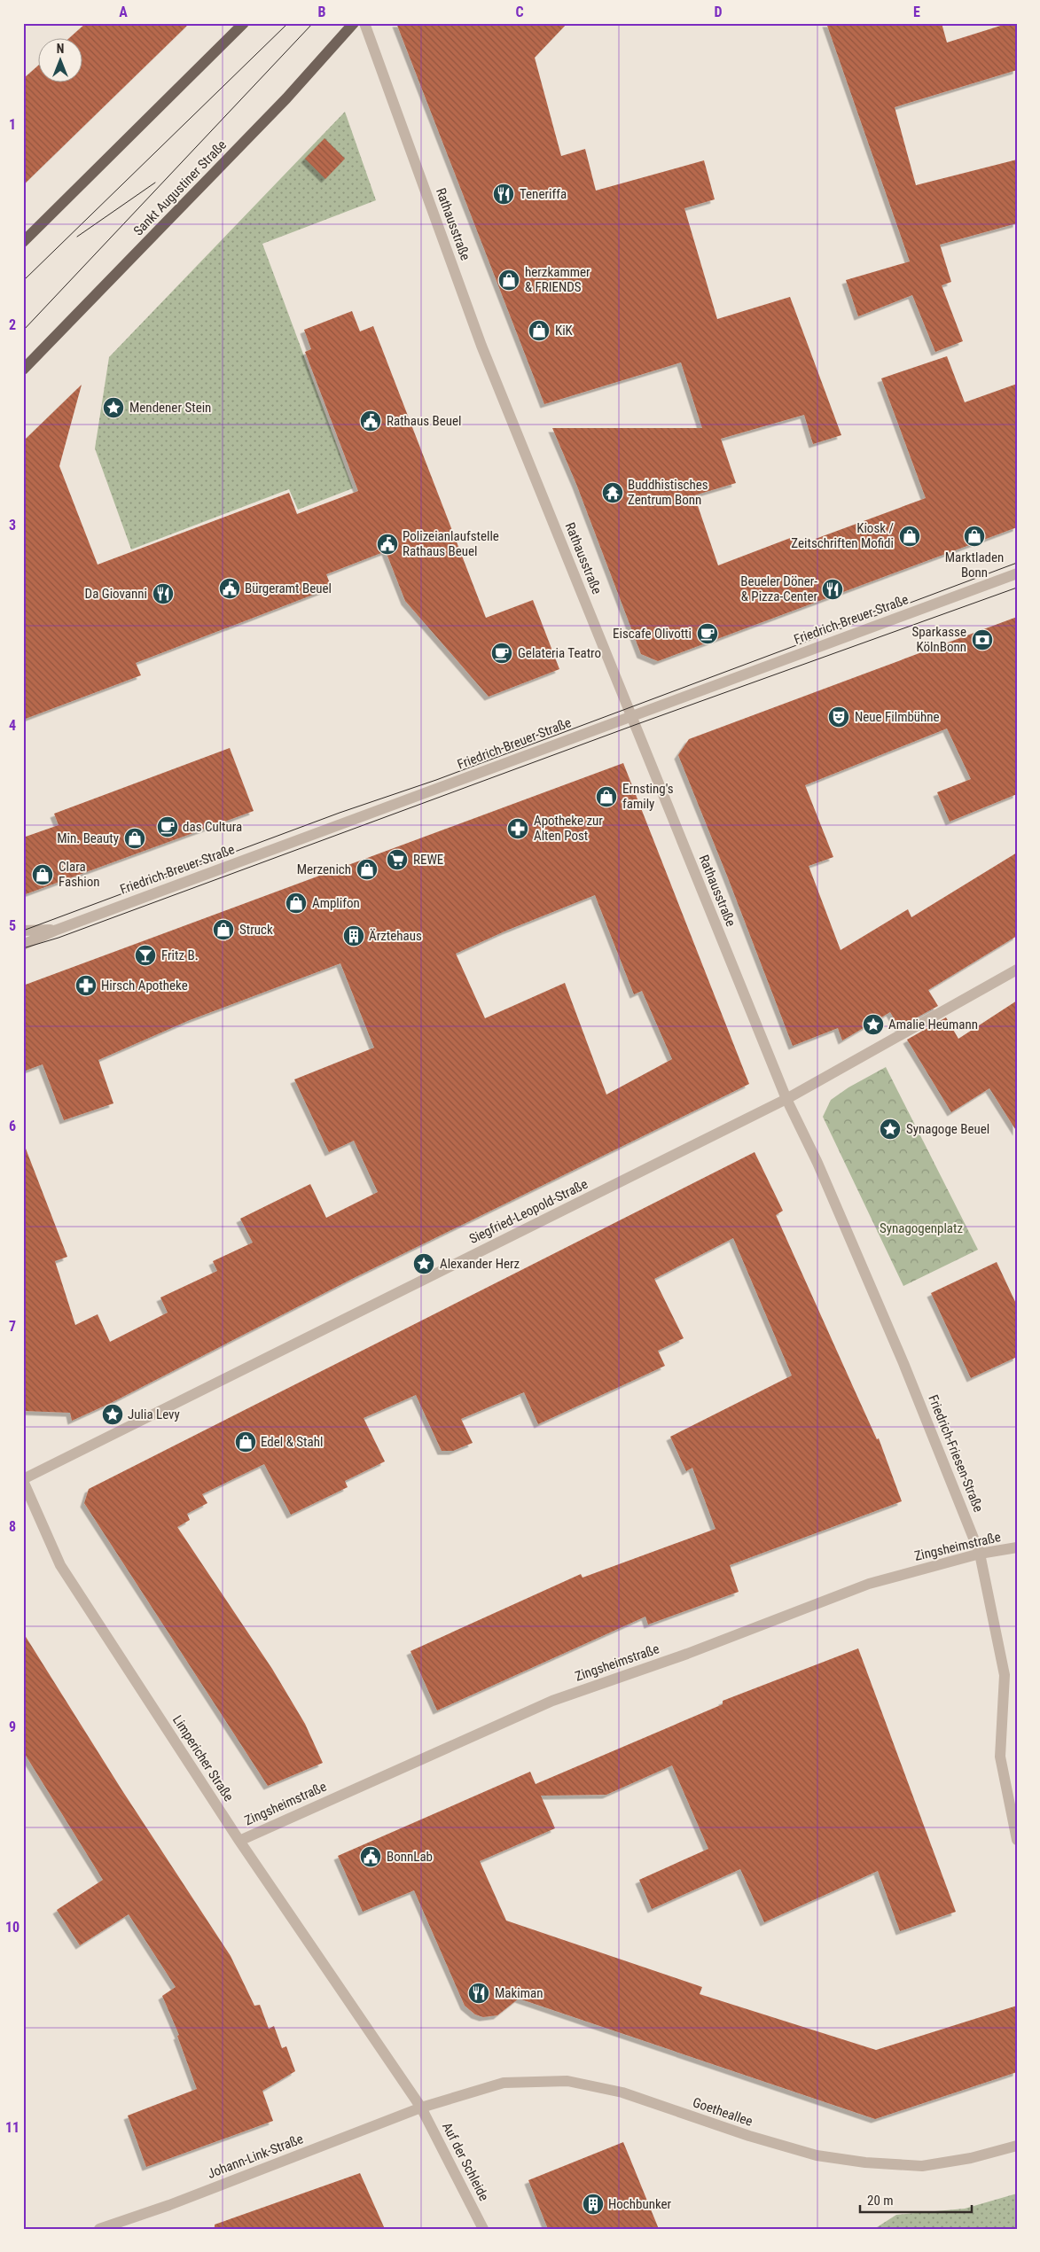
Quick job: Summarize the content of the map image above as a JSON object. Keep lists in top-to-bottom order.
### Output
{
  "streets": {
    "main road": ["Sankt Augustiner Straße"],
    "street": [
      "Rathausstraße",
      "Friedrich-Breuer-Straße",
      "Siegfried-Leopold-Straße",
      "Friedrich-Friesen-Straße",
      "Zingsheimstraße",
      "Limpericher Straße",
      "Goetheallee",
      "Johann-Link-Straße",
      "Auf der Schleide"
    ]
  },
  "crossings": [
    ["Rathausstraße", "Friedrich-Breuer-Straße"],
    ["Rathausstraße", "Siegfried-Leopold-Straße"],
    ["Rathausstraße", "Friedrich-Friesen-Straße"],
    ["Siegfried-Leopold-Straße", "Friedrich-Friesen-Straße"],
    ["Siegfried-Leopold-Straße", "Limpericher Straße"],
    ["Friedrich-Friesen-Straße", "Zingsheimstraße"],
    ["Zingsheimstraße", "Limpericher Straße"],
    ["Limpericher Straße", "Goetheallee"],
    ["Limpericher Straße", "Johann-Link-Straße"],
    ["Limpericher Straße", "Auf der Schleide"],
    ["Goetheallee", "Johann-Link-Straße"],
    ["Goetheallee", "Auf der Schleide"],
    ["Johann-Link-Straße", "Auf der Schleide"]
  ],
  "parks": ["Synagogenplatz"],
  "places": {
    "restaurant": [
      "Teneriffa",
      "Beueler Döner- & Pizza-Center",
      "Da Giovanni",
      "Makiman"
    ],
    "shop": [
      "herzkammer & FRIENDS",
      "KiK",
      "Kiosk / Zeitschriften Mofidi",
      "Marktladen Bonn",
      "Ernsting's family",
      "Min. Beauty",
      "Merzenich",
      "Clara Fashion",
      "Amplifon",
      "Struck",
      "Edel & Stahl"
    ],
    "place": [
      "Mendener Stein",
      "Amalie Heumann",
      "Synagoge Beuel",
      "Alexander Herz",
      "Julia Levy"
    ],
    "public building": [
      "Rathaus Beuel",
      "Polizeianlaufstelle Rathaus Beuel",
      "Bürgeramt Beuel",
      "BonnLab"
    ],
    "temple": ["Buddhistisches Zentrum Bonn"],
    "cafe": ["Eiscafe Olivotti", "Gelateria Teatro", "das Cultura"],
    "bank": ["Sparkasse KölnBonn"],
    "theatre": ["Neue Filmbühne"],
    "pharmacy": ["Apotheke zur Alten Post", "Hirsch Apotheke"],
    "supermarket": ["REWE"],
    "building": ["Ärztehaus", "Hochbunker"],
    "bar": ["Fritz B."]
  },
  "scale_bar": "20 m",
  "north": "top",
  "grid": {
    "columns": [
      "A",
      "B",
      "C",
      "D",
      "E"
    ],
    "rows": [
      "1",
      "2",
      "3",
      "4",
      "5",
      "6",
      "7",
      "8",
      "9",
      "10",
      "11"
    ]
  }
}
